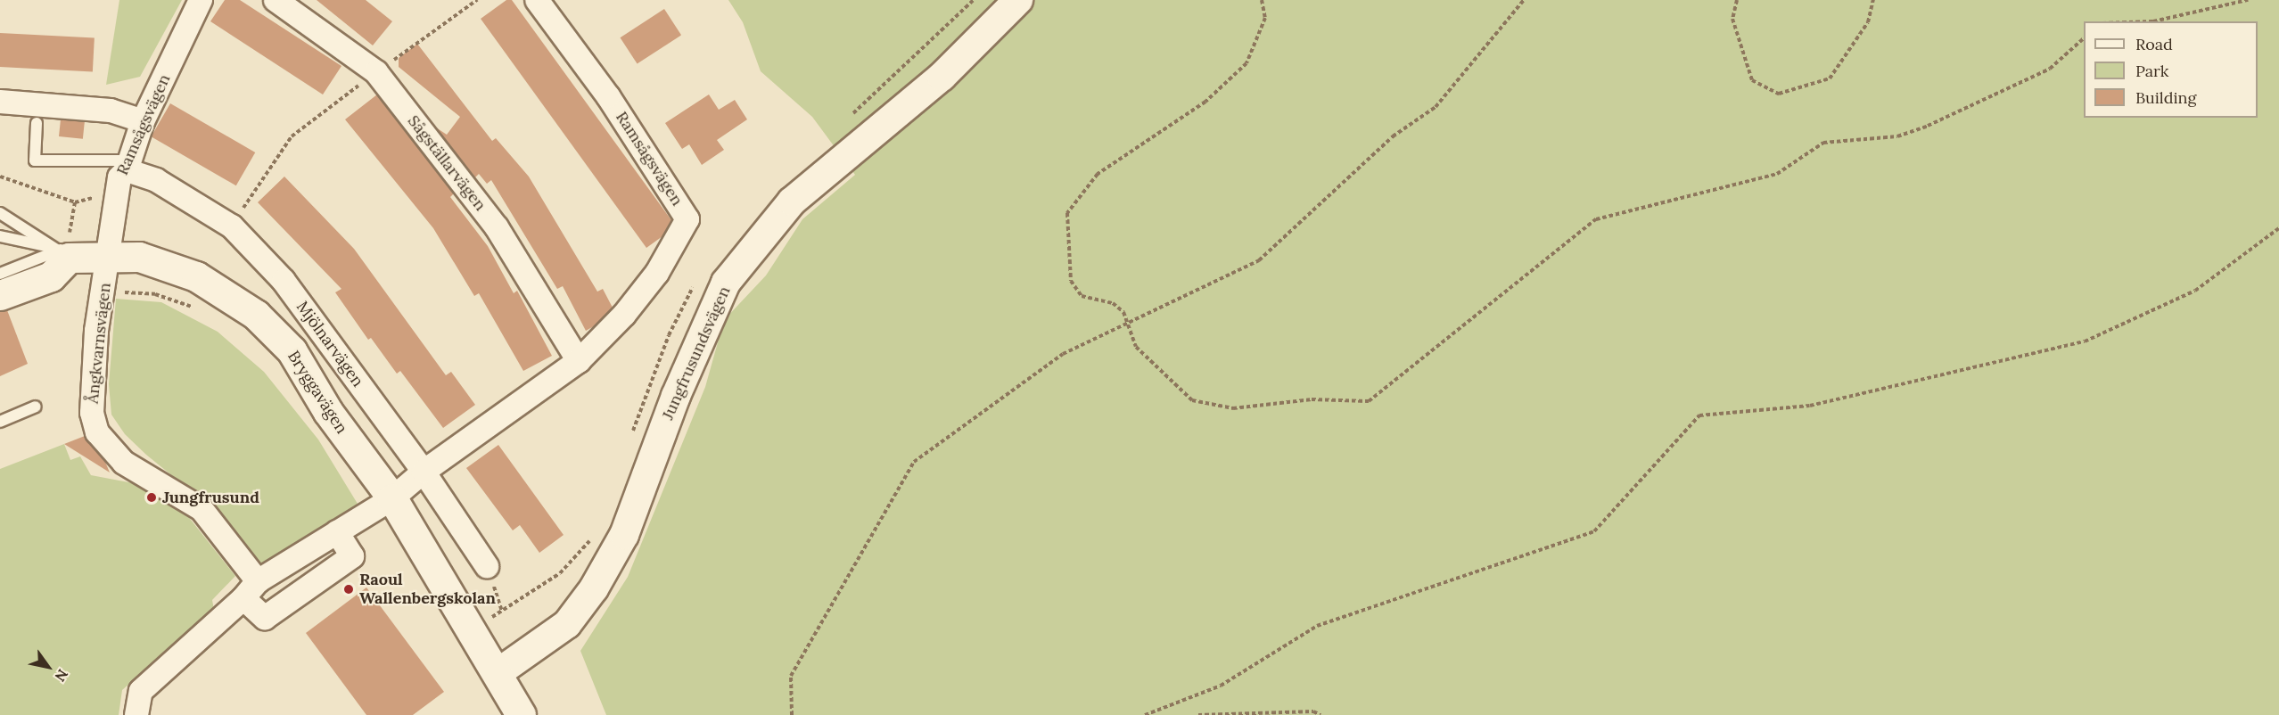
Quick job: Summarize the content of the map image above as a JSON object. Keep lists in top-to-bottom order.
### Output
{
  "streets": {
    "main road": ["Bryggavägen"],
    "street": [
      "Ramsågsvägen",
      "Sågställarvägen",
      "Ångkvarnsvägen",
      "Mjölnarvägen",
      "Jungfrusundsvägen"
    ]
  },
  "crossings": [
    ["Ramsågsvägen", "Sågställarvägen"],
    ["Ramsågsvägen", "Ångkvarnsvägen"],
    ["Ramsågsvägen", "Mjölnarvägen"],
    ["Ramsågsvägen", "Bryggavägen"],
    ["Ångkvarnsvägen", "Bryggavägen"],
    ["Jungfrusundsvägen", "Bryggavägen"]
  ],
  "places": ["Jungfrusund", "Raoul Wallenbergskolan"],
  "legend": ["Road", "Park", "Building"],
  "north": "bottom right"
}
